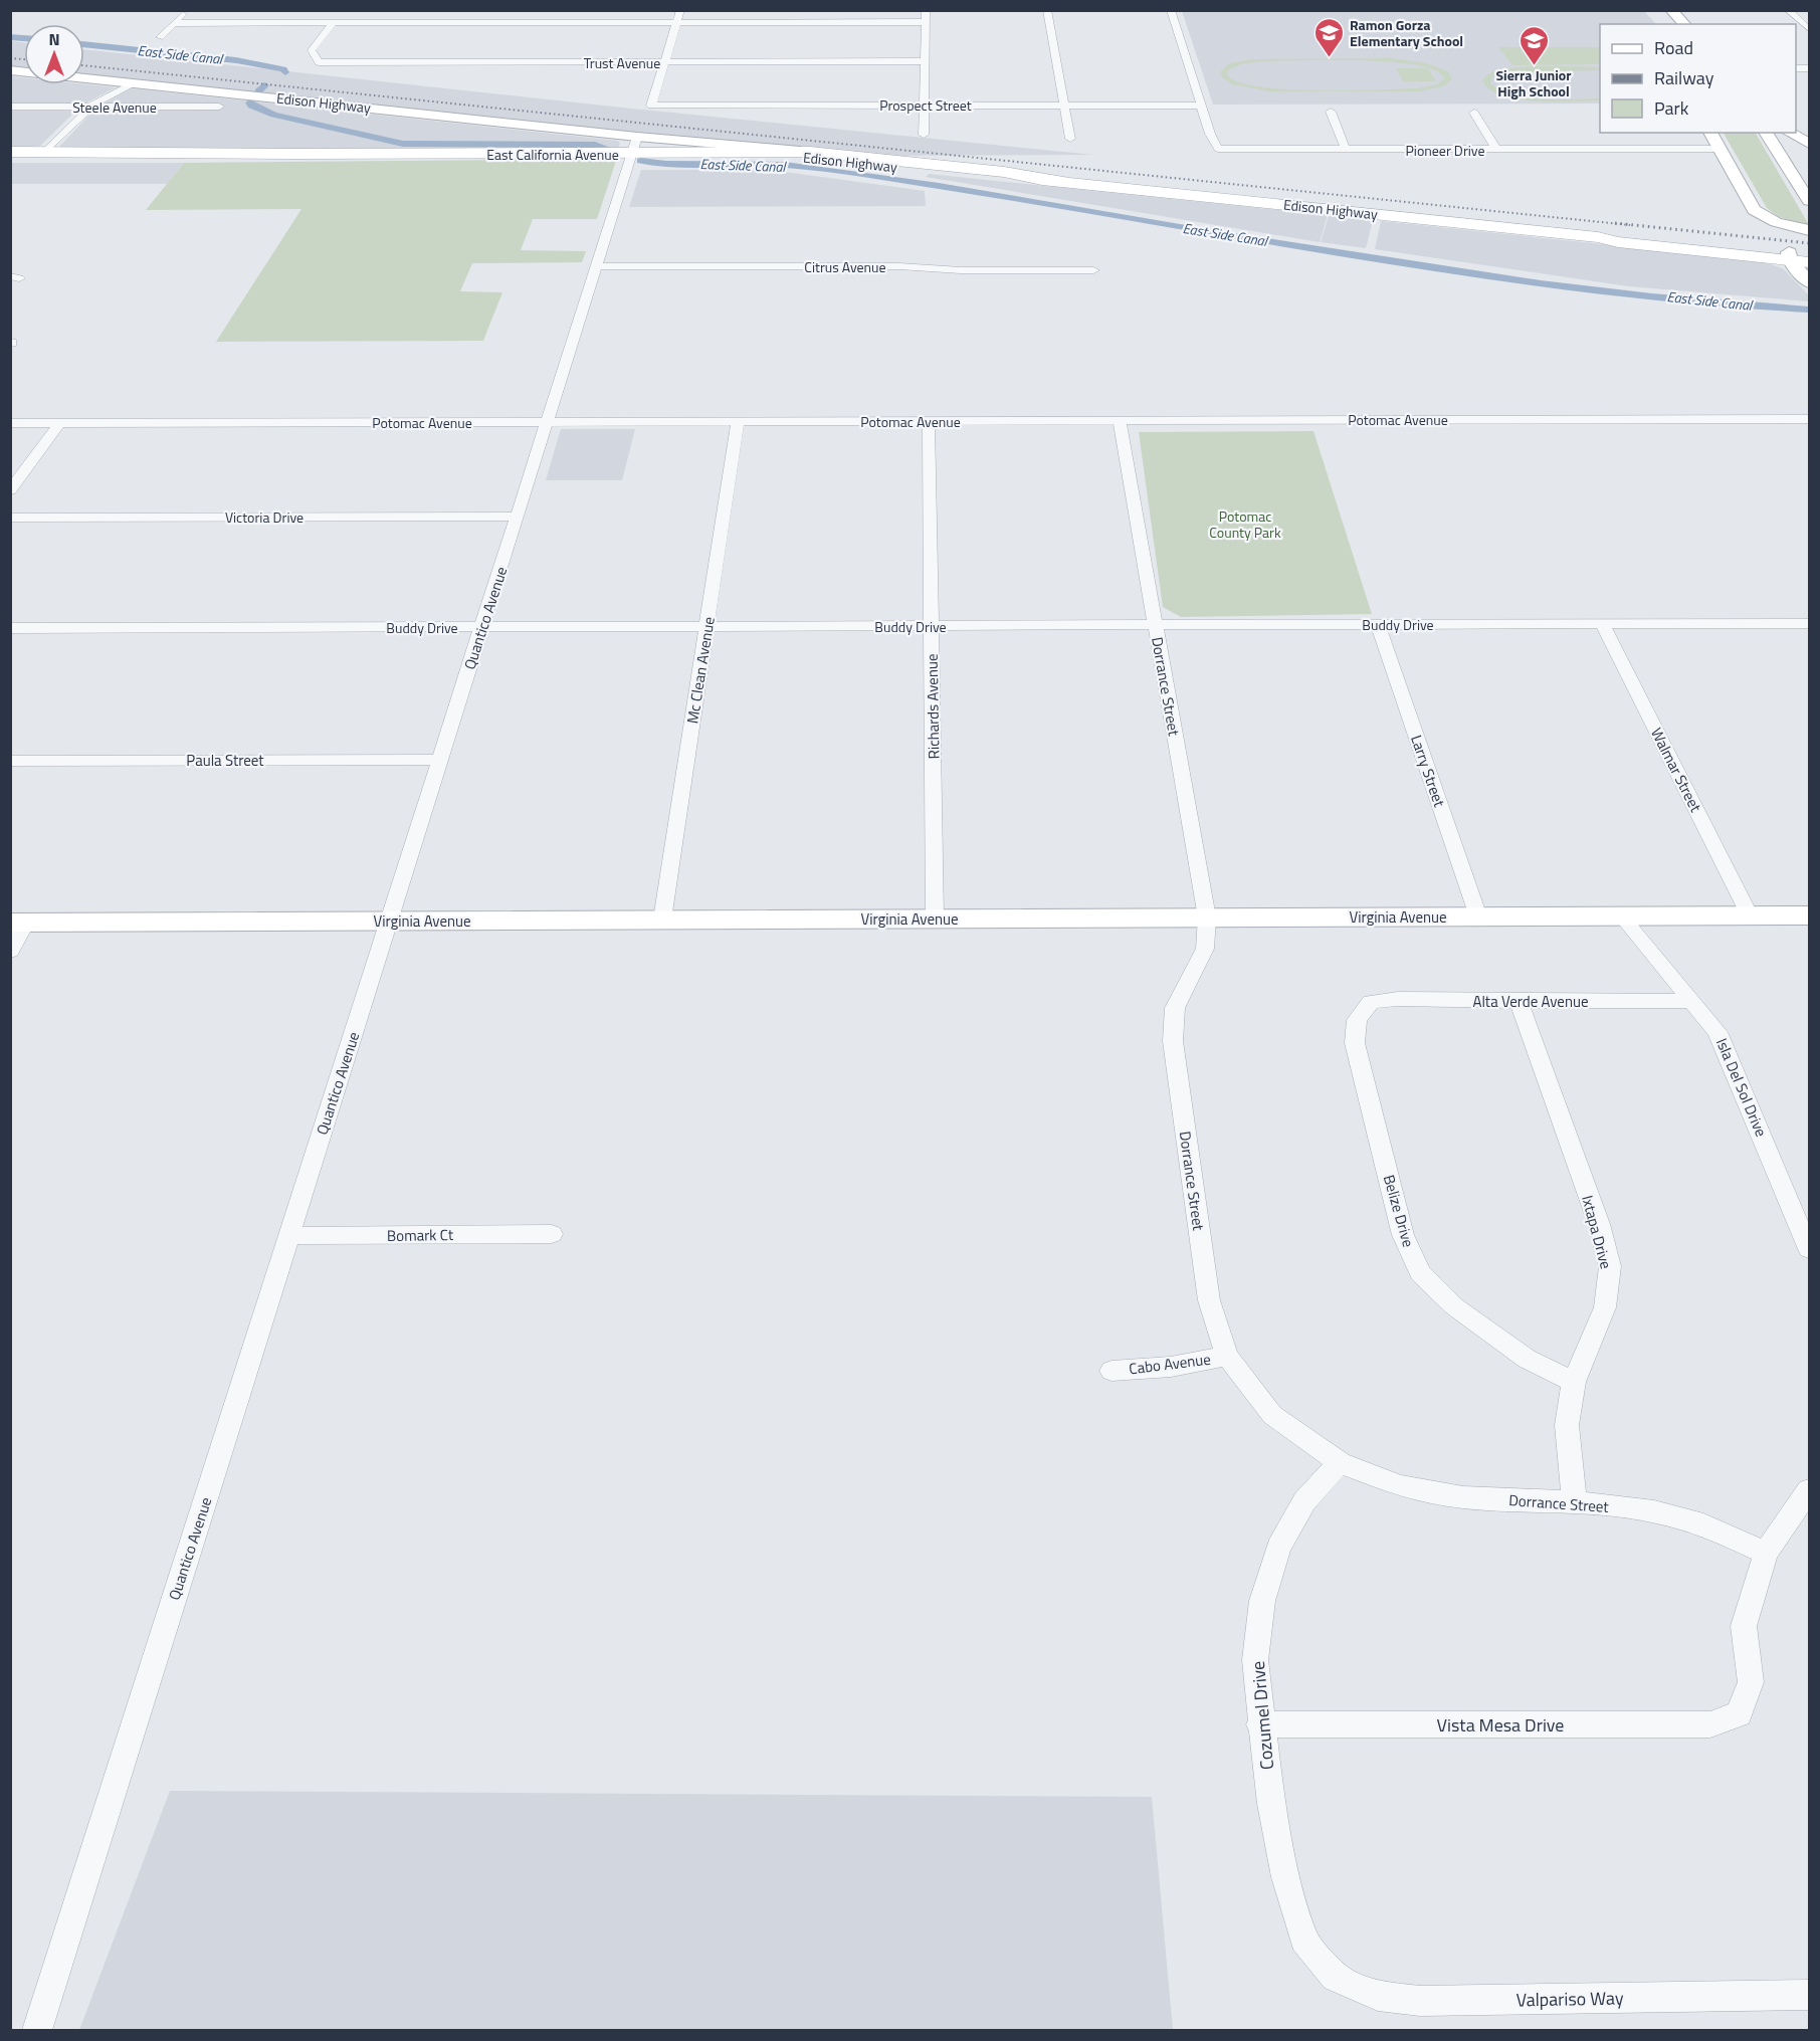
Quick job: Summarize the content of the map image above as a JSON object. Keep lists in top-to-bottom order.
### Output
{
  "streets": {
    "main road": ["Edison Highway", "East California Avenue", "Virginia Avenue"],
    "street": [
      "Trust Avenue",
      "Prospect Street",
      "Steele Avenue",
      "Pioneer Drive",
      "Citrus Avenue",
      "Potomac Avenue",
      "Victoria Drive",
      "Quantico Avenue",
      "Buddy Drive",
      "Mc Clean Avenue",
      "Dorrance Street",
      "Richards Avenue",
      "Paula Street",
      "Walmar Street",
      "Larry Street",
      "Alta Verde Avenue",
      "Isla Del Sol Drive",
      "Belize Drive",
      "Ixtapa Drive",
      "Bomark Ct",
      "Cabo Avenue",
      "Cozumel Drive",
      "Vista Mesa Drive",
      "Valpariso Way"
    ]
  },
  "crossings": [
    ["Trust Avenue", "Prospect Street"],
    ["Edison Highway", "East California Avenue"],
    ["Edison Highway", "Quantico Avenue"],
    ["Prospect Street", "Pioneer Drive"],
    ["East California Avenue", "Quantico Avenue"],
    ["Citrus Avenue", "Quantico Avenue"],
    ["Potomac Avenue", "Quantico Avenue"],
    ["Potomac Avenue", "Mc Clean Avenue"],
    ["Potomac Avenue", "Dorrance Street"],
    ["Potomac Avenue", "Richards Avenue"],
    ["Victoria Drive", "Quantico Avenue"],
    ["Quantico Avenue", "Buddy Drive"],
    ["Quantico Avenue", "Paula Street"],
    ["Quantico Avenue", "Virginia Avenue"],
    ["Quantico Avenue", "Bomark Ct"],
    ["Buddy Drive", "Mc Clean Avenue"],
    ["Buddy Drive", "Dorrance Street"],
    ["Buddy Drive", "Richards Avenue"],
    ["Buddy Drive", "Walmar Street"],
    ["Buddy Drive", "Larry Street"],
    ["Mc Clean Avenue", "Virginia Avenue"],
    ["Dorrance Street", "Virginia Avenue"],
    ["Dorrance Street", "Ixtapa Drive"],
    ["Dorrance Street", "Cabo Avenue"],
    ["Dorrance Street", "Cozumel Drive"],
    ["Dorrance Street", "Vista Mesa Drive"],
    ["Richards Avenue", "Virginia Avenue"],
    ["Walmar Street", "Virginia Avenue"],
    ["Larry Street", "Virginia Avenue"],
    ["Virginia Avenue", "Isla Del Sol Drive"],
    ["Alta Verde Avenue", "Isla Del Sol Drive"],
    ["Alta Verde Avenue", "Belize Drive"],
    ["Alta Verde Avenue", "Ixtapa Drive"],
    ["Belize Drive", "Ixtapa Drive"],
    ["Cozumel Drive", "Vista Mesa Drive"],
    ["Cozumel Drive", "Valpariso Way"]
  ],
  "water": ["East Side Canal"],
  "parks": ["Potomac County Park"],
  "places": {
    "school or university": ["Ramon Gorza Elementary School", "Sierra Junior High School"]
  },
  "legend": ["Road", "Railway", "Park"],
  "north": "top"
}
